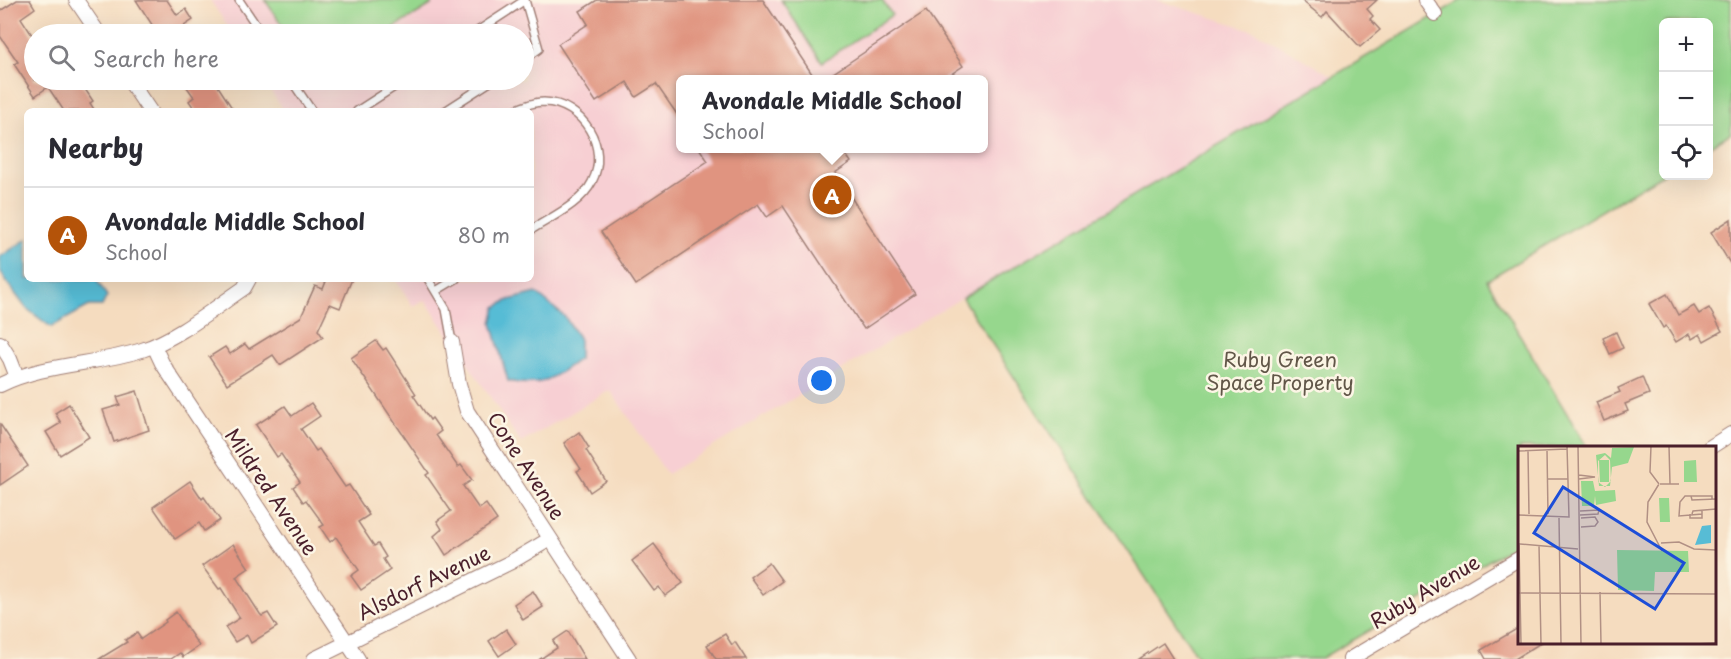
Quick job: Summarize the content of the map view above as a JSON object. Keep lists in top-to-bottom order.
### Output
{
  "streets": {
    "street": [
      "Cone Avenue",
      "Mildred Avenue",
      "Alsdorf Avenue",
      "Ruby Avenue"
    ]
  },
  "crossings": [
    ["Cone Avenue", "Alsdorf Avenue"],
    ["Mildred Avenue", "Alsdorf Avenue"]
  ],
  "parks": ["Ruby Green Space Property"],
  "page": {
    "map_buttons": ["+", "−"],
    "search": "Search here",
    "popup": ["Avondale Middle School", "School"],
    "heading": "Nearby",
    "pins": "A",
    "list": [
      {
        "mark": "A",
        "name": "Avondale Middle School",
        "note": "School",
        "value": "80 m"
      }
    ]
  }
}
